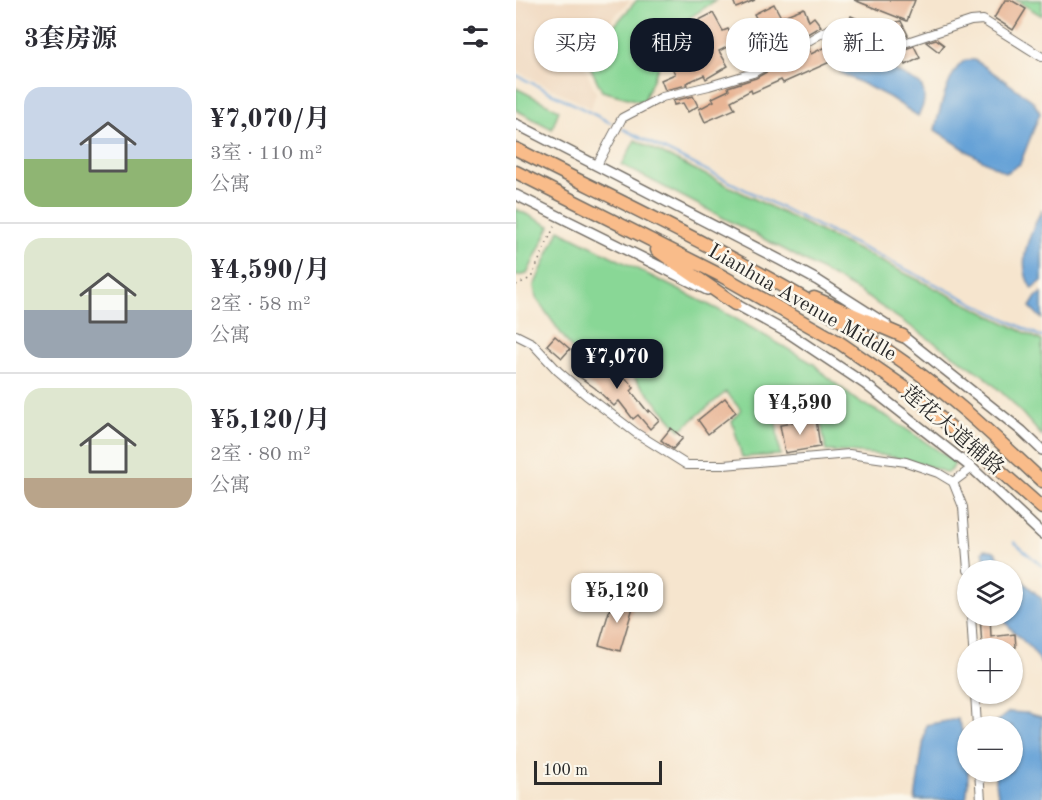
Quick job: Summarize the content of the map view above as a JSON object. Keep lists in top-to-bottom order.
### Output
{
  "streets": {
    "main road": ["Lianhua Avenue Middle"],
    "street": ["莲花大道辅路"]
  },
  "scale_bar": "100 m",
  "page": {
    "heading": "3套房源",
    "chip": [
      "买房",
      "租房",
      "筛选",
      "新上"
    ],
    "list": [
      {
        "name": "¥7,070/月",
        "note": "3室 · 110 m² · 公寓"
      },
      {
        "name": "¥4,590/月",
        "note": "2室 · 58 m² · 公寓"
      },
      {
        "name": "¥5,120/月",
        "note": "2室 · 80 m² · 公寓"
      }
    ],
    "price": ["¥7,070", "¥4,590", "¥5,120"],
    "map_buttons": ["+", "−"],
    "scale": "100 m"
  }
}
